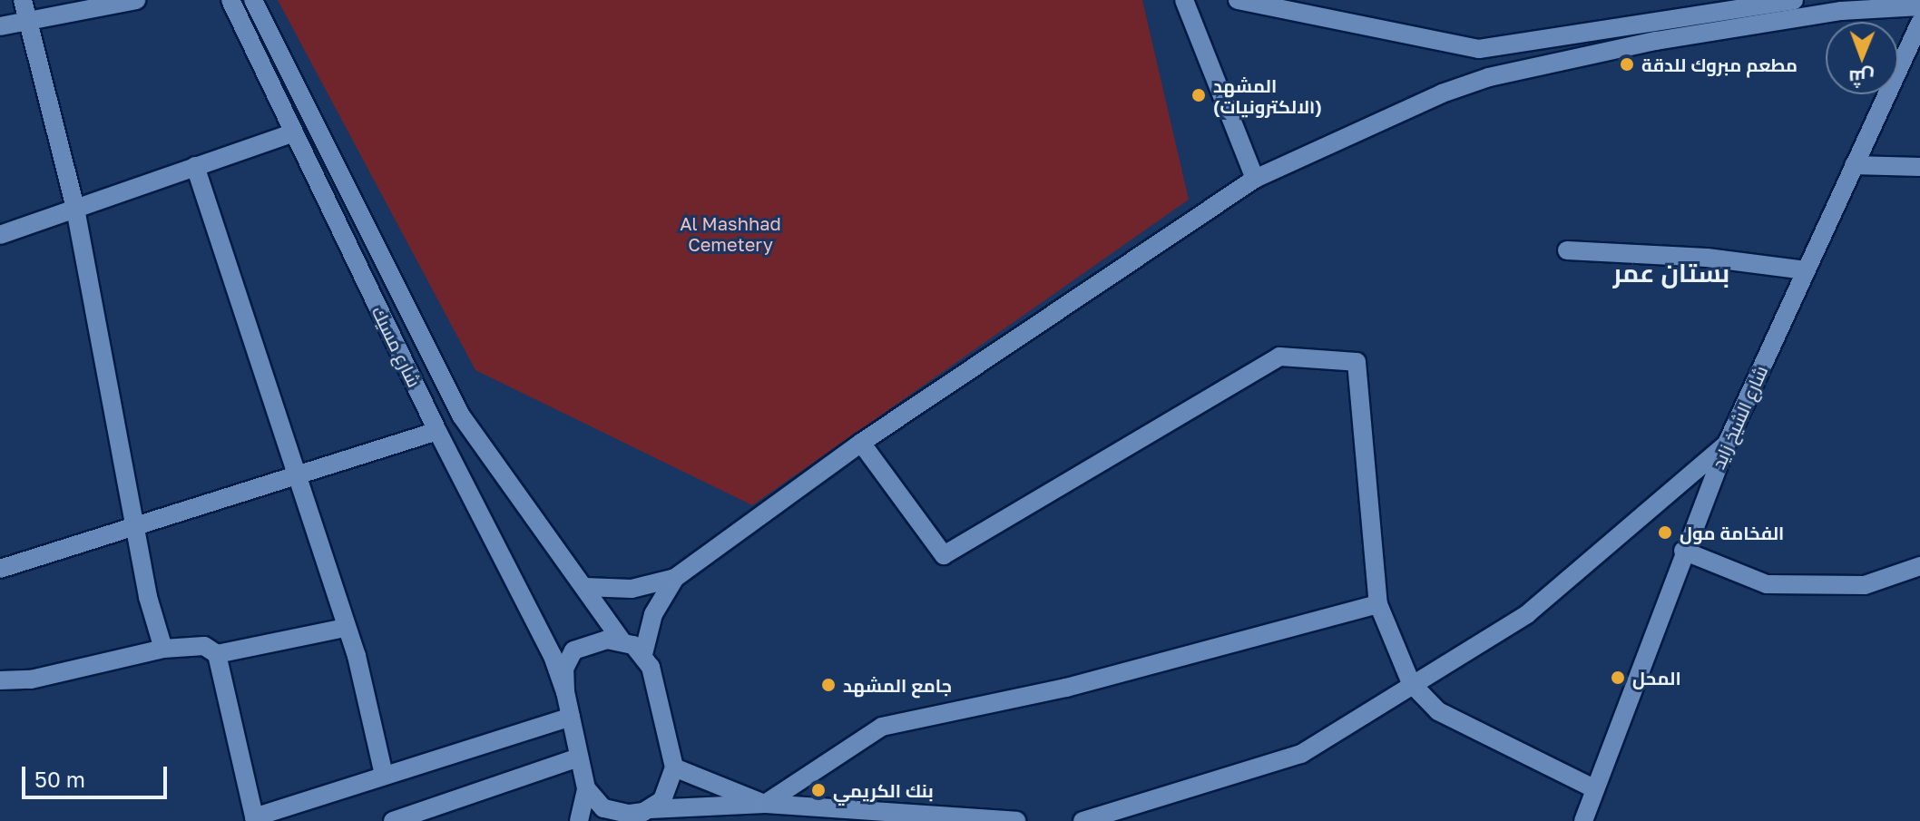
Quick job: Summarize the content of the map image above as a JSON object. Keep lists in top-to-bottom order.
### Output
{
  "streets": {
    "street": ["شارع مسيك", "شارع الشيخ زايد"]
  },
  "districts": ["بستان عمر"],
  "parks": ["Al Mashhad Cemetery"],
  "places": [
    "مطعم مبروك للدقة",
    "المشهد (الالكترونيات)",
    "الفخامة مول",
    "المحل",
    "جامع المشهد",
    "بنك الكريمي"
  ],
  "scale_bar": "50 m",
  "north": "bottom"
}
